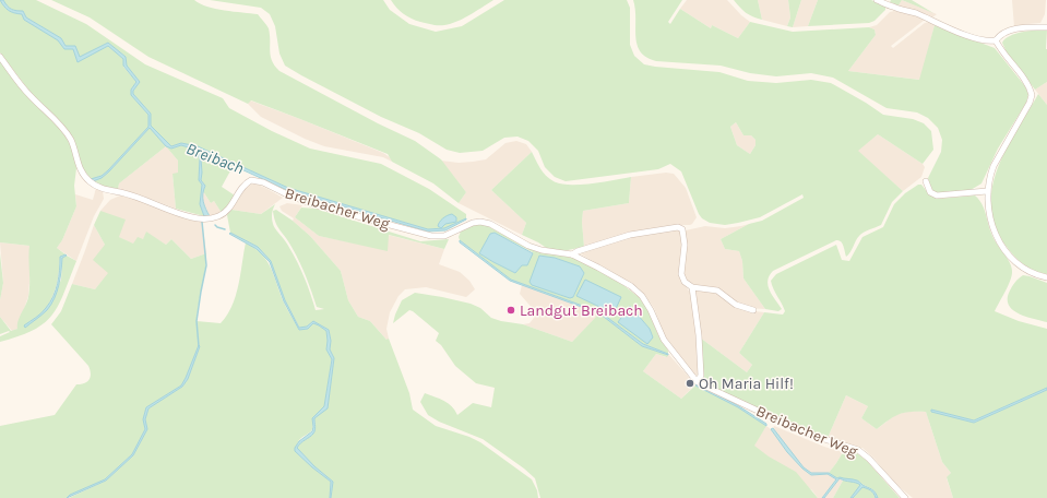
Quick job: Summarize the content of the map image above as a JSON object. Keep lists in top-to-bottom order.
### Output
{
  "streets": {
    "street": ["Breibacher Weg"]
  },
  "water": ["Breibach"],
  "places": ["Landgut Breibach", "Oh Maria Hilf!"]
}
